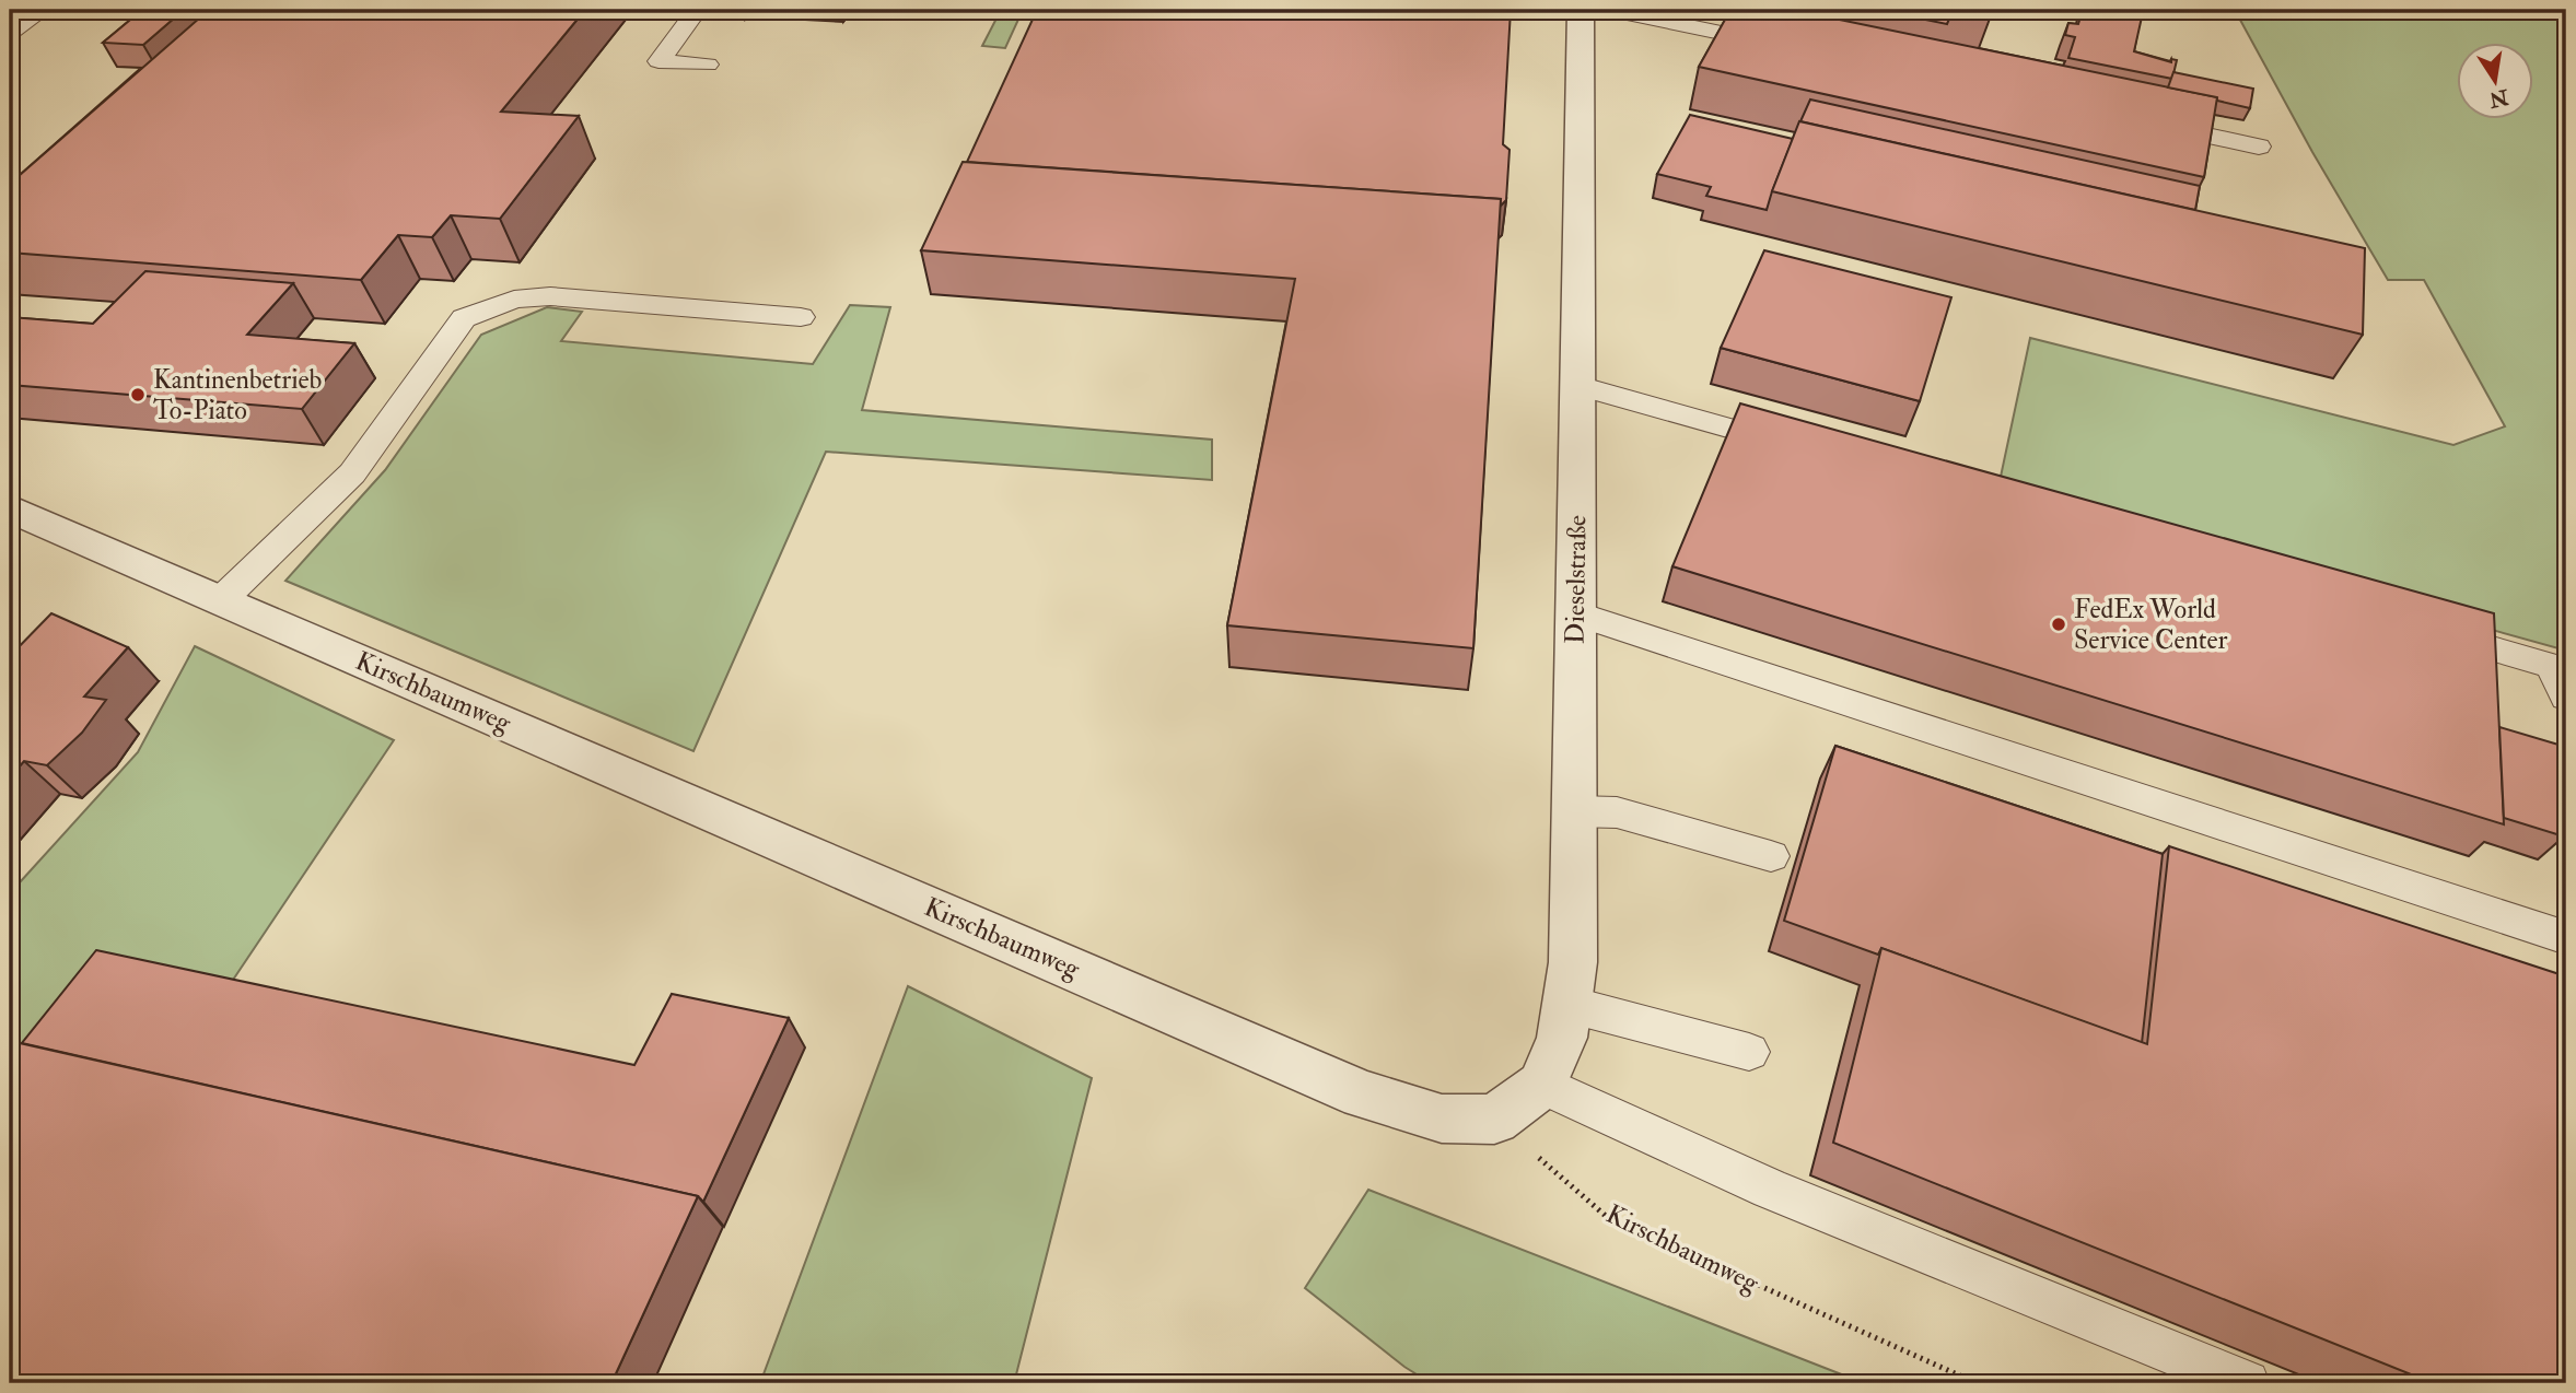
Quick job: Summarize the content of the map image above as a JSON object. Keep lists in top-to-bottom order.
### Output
{
  "streets": {
    "street": ["Dieselstraße", "Kirschbaumweg"]
  },
  "places": ["Kantinenbetrieb To-Piato", "FedEx World Service Center"],
  "north": "bottom"
}
